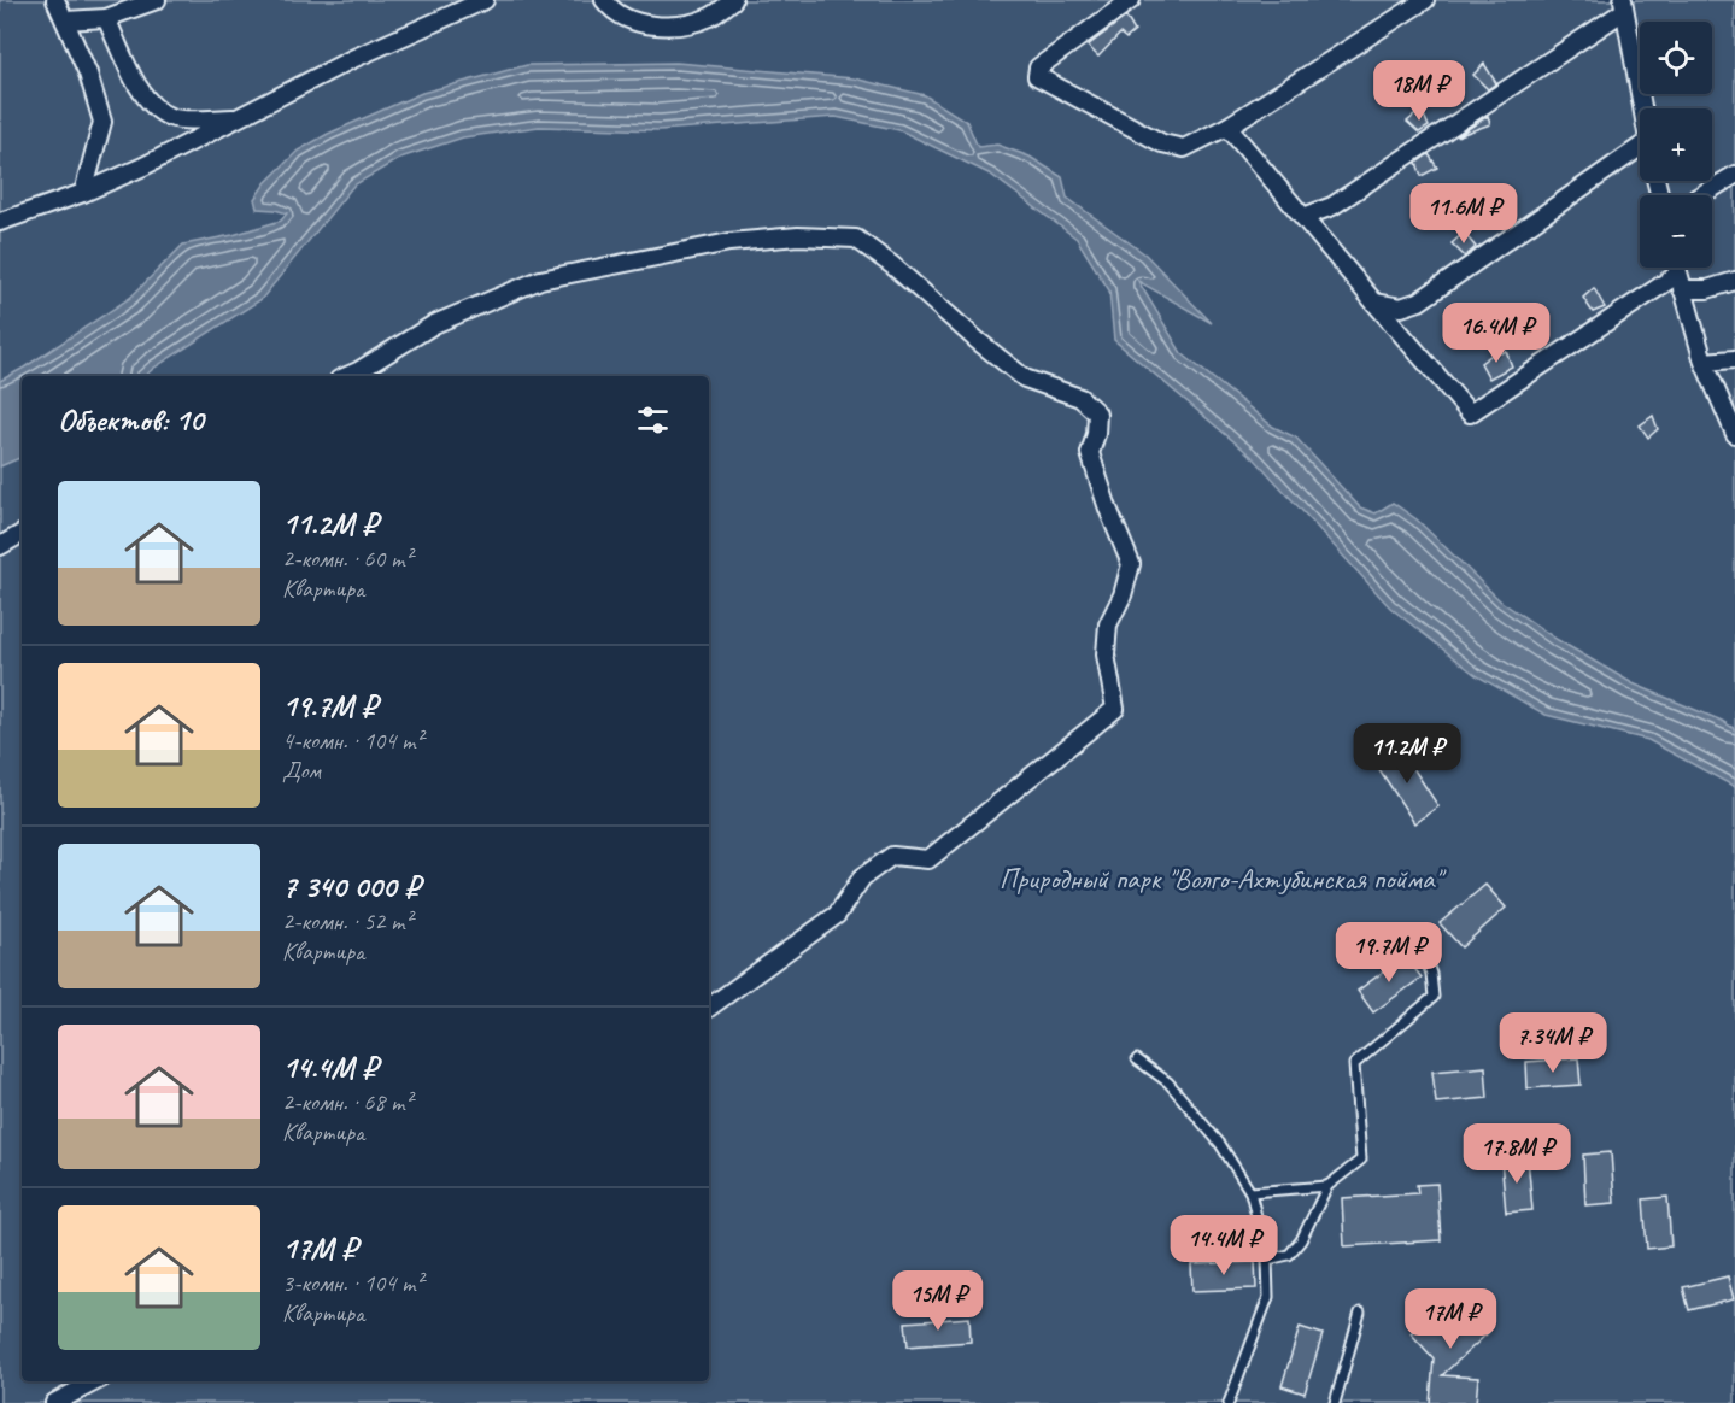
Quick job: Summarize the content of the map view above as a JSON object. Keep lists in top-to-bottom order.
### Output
{
  "parks": ["Природный парк \"Волго-Ахтубинская пойма\""],
  "page": {
    "map_buttons": ["+", "−"],
    "price": [
      "18M ₽",
      "11.6M ₽",
      "16.4M ₽",
      "11.2M ₽",
      "19.7M ₽",
      "7.34M ₽",
      "17.8M ₽",
      "14.4M ₽",
      "15M ₽",
      "17M ₽"
    ],
    "heading": "Объектов: 10",
    "list": [
      {
        "name": "11.2M ₽",
        "note": "2-комн. · 60 m² · Квартира"
      },
      {
        "name": "19.7M ₽",
        "note": "4-комн. · 104 m² · Дом"
      },
      {
        "name": "7 340 000 ₽",
        "note": "2-комн. · 52 m² · Квартира"
      },
      {
        "name": "14.4M ₽",
        "note": "2-комн. · 68 m² · Квартира"
      },
      {
        "name": "17M ₽",
        "note": "3-комн. · 104 m² · Квартира"
      }
    ]
  }
}
